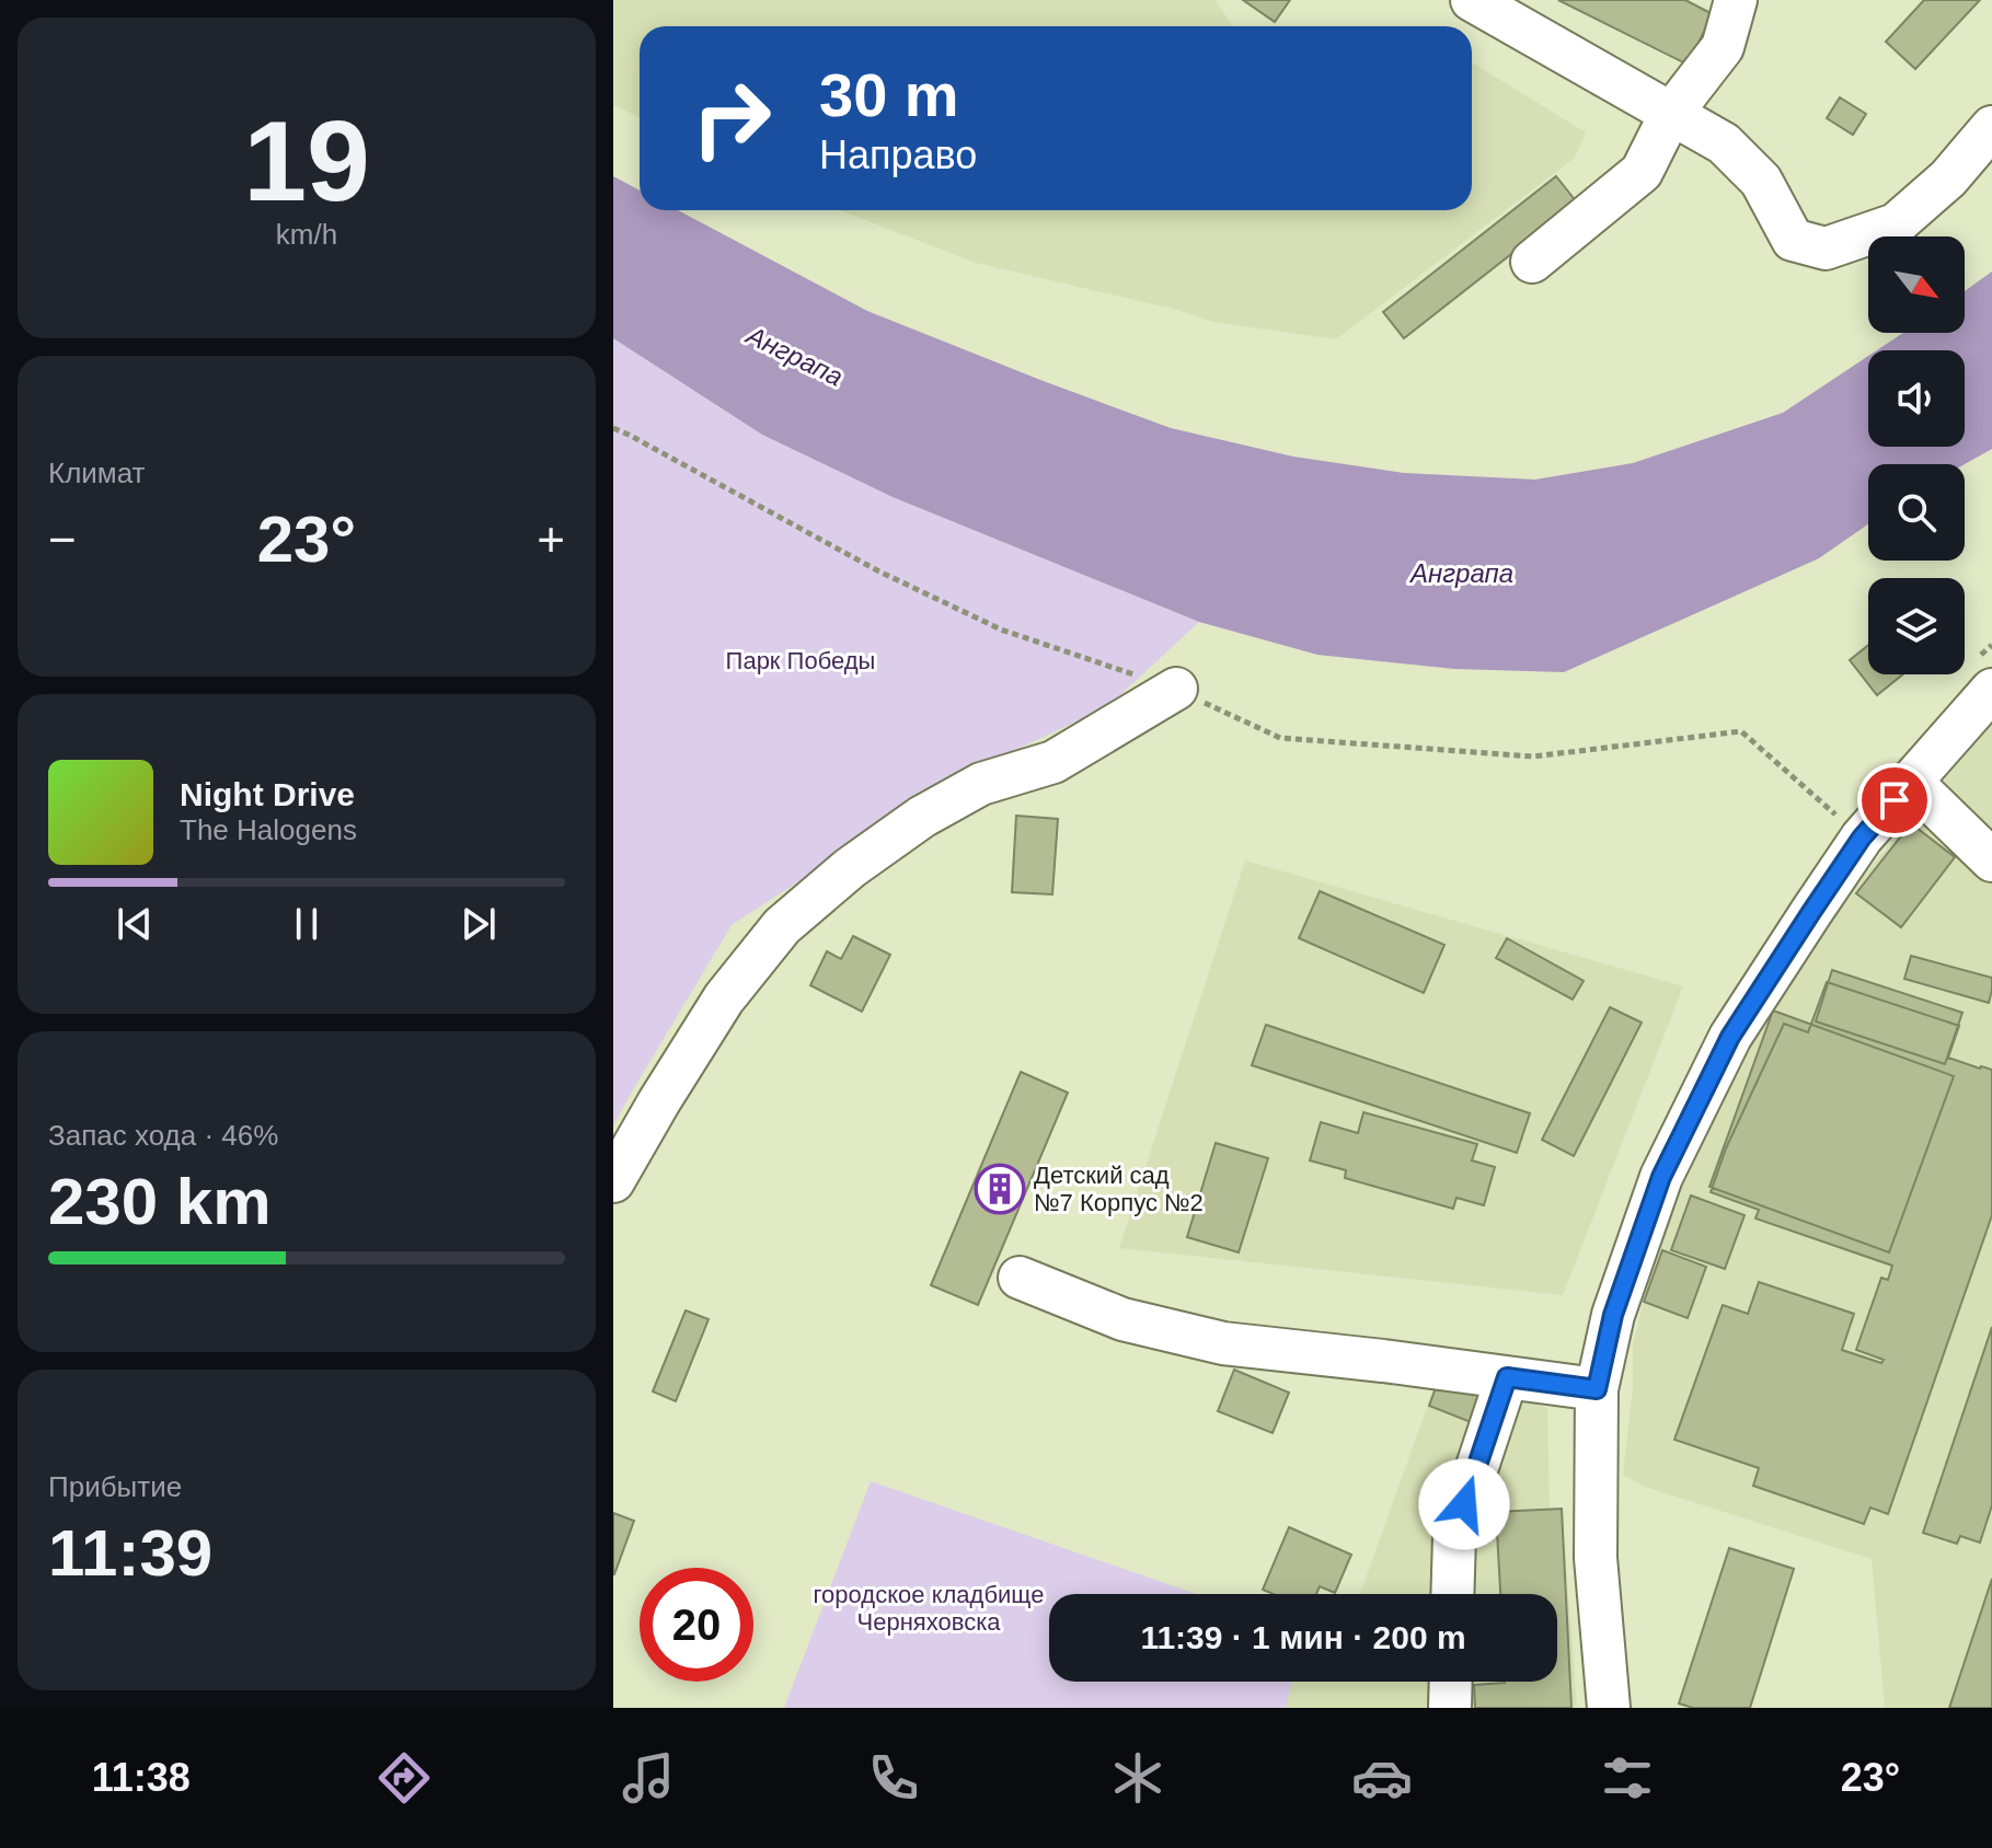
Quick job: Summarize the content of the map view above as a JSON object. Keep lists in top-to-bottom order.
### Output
{
  "water": ["Анграпа"],
  "parks": ["Парк Победы", "городское кладбище Черняховска"],
  "places": {
    "building": ["Детский сад №7 Корпус №2"]
  },
  "north": "bottom right",
  "page": {
    "tile": [
      ["19", "km/h"],
      "Климат",
      ["Запас хода · 46%", "230 km"],
      ["Прибытие", "11:39"]
    ],
    "turn": ["30 m", "Направо"],
    "heat": ["−", "23°", "+"],
    "song": ["Night Drive", "The Halogens"],
    "limit": "20",
    "trip": "11:39 · 1 мин · 200 m",
    "tabs": ["11:38", "23°"]
  }
}
